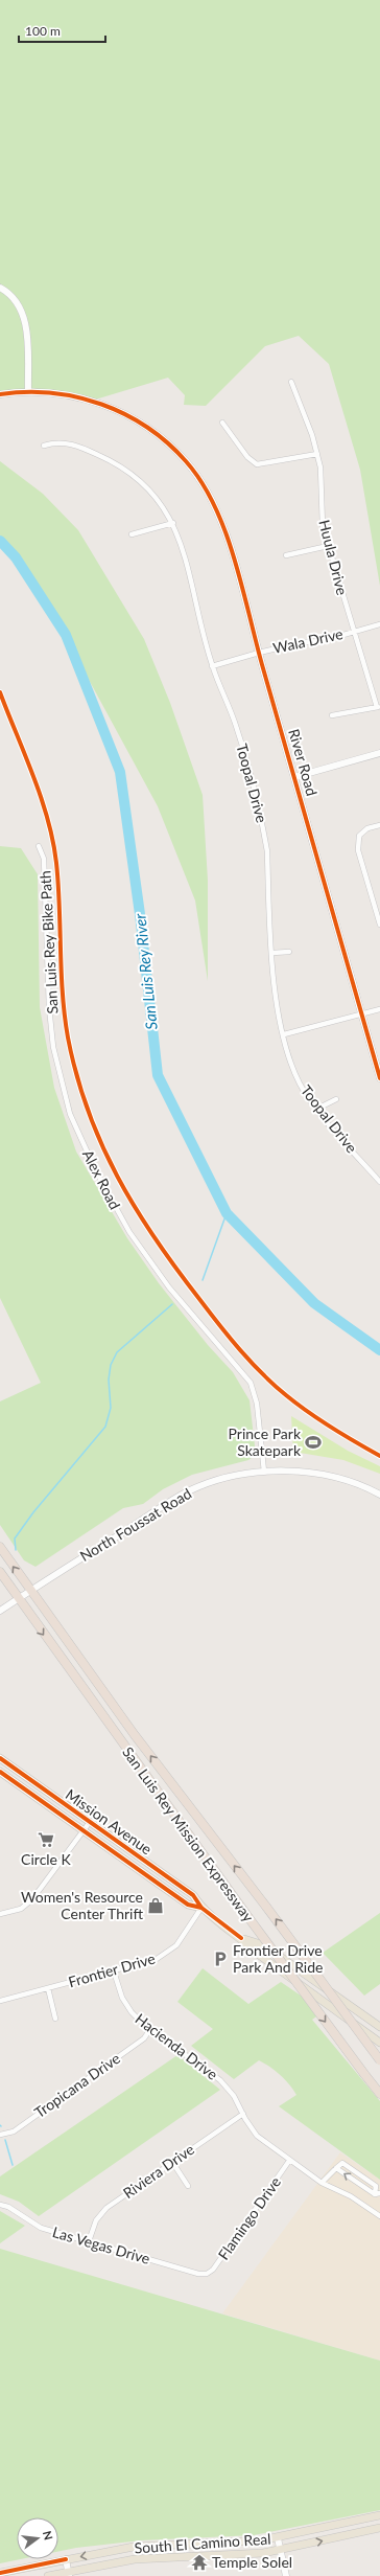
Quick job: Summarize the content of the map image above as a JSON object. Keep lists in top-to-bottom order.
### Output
{
  "streets": {
    "highway": ["San Luis Rey Mission Expressway"],
    "main road": [
      "River Road",
      "North Foussat Road",
      "Mission Avenue",
      "South El Camino Real"
    ],
    "street": [
      "Huula Drive",
      "Wala Drive",
      "Toopal Drive",
      "Alex Road",
      "Frontier Drive",
      "Hacienda Drive",
      "Tropicana Drive",
      "Riviera Drive",
      "Flamingo Drive",
      "Las Vegas Drive"
    ],
    "cycle path": ["San Luis Rey Bike Path"]
  },
  "crossings": [
    ["Huula Drive", "Wala Drive"],
    ["Wala Drive", "River Road"],
    ["Wala Drive", "Toopal Drive"],
    ["Alex Road", "North Foussat Road"],
    ["North Foussat Road", "San Luis Rey Mission Expressway"],
    ["Mission Avenue", "Frontier Drive"],
    ["Frontier Drive", "Hacienda Drive"],
    ["Hacienda Drive", "Tropicana Drive"],
    ["Hacienda Drive", "Riviera Drive"],
    ["Hacienda Drive", "Flamingo Drive"],
    ["Riviera Drive", "Las Vegas Drive"],
    ["Flamingo Drive", "Las Vegas Drive"]
  ],
  "water": ["San Luis Rey River"],
  "places": {
    "sports": ["Prince Park Skatepark"],
    "supermarket": ["Circle K"],
    "shop": ["Women's Resource Center Thrift"],
    "parking": ["Frontier Drive Park And Ride"],
    "temple": ["Temple Solel"]
  },
  "scale_bar": "100 m",
  "north": "right"
}
